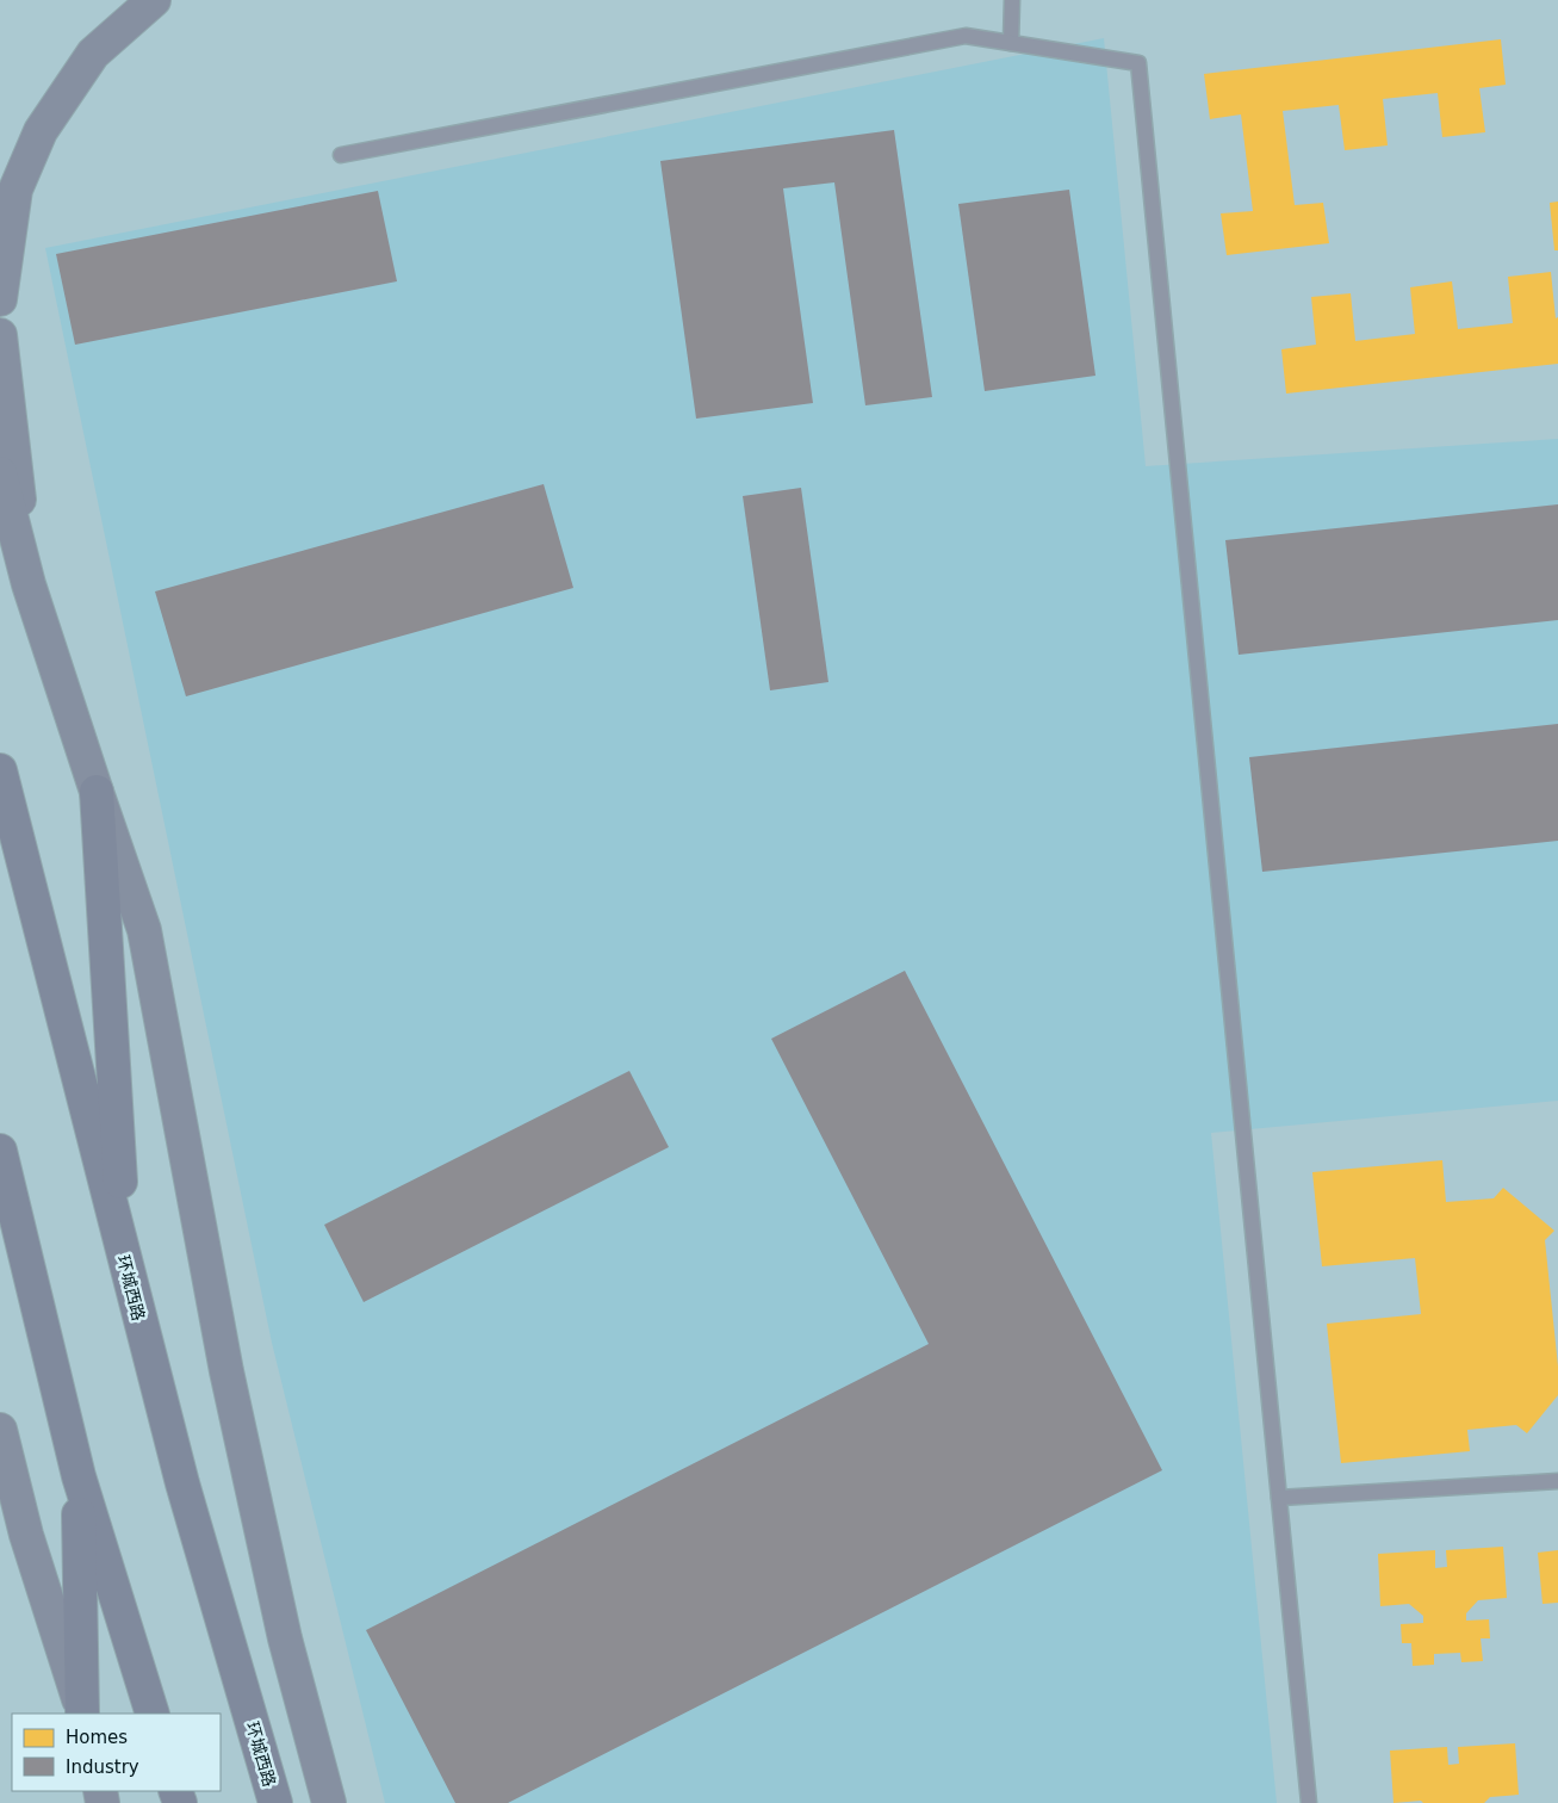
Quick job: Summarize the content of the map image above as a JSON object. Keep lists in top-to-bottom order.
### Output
{
  "streets": {
    "highway": ["环城西路"]
  },
  "legend": ["Homes", "Industry"]
}
